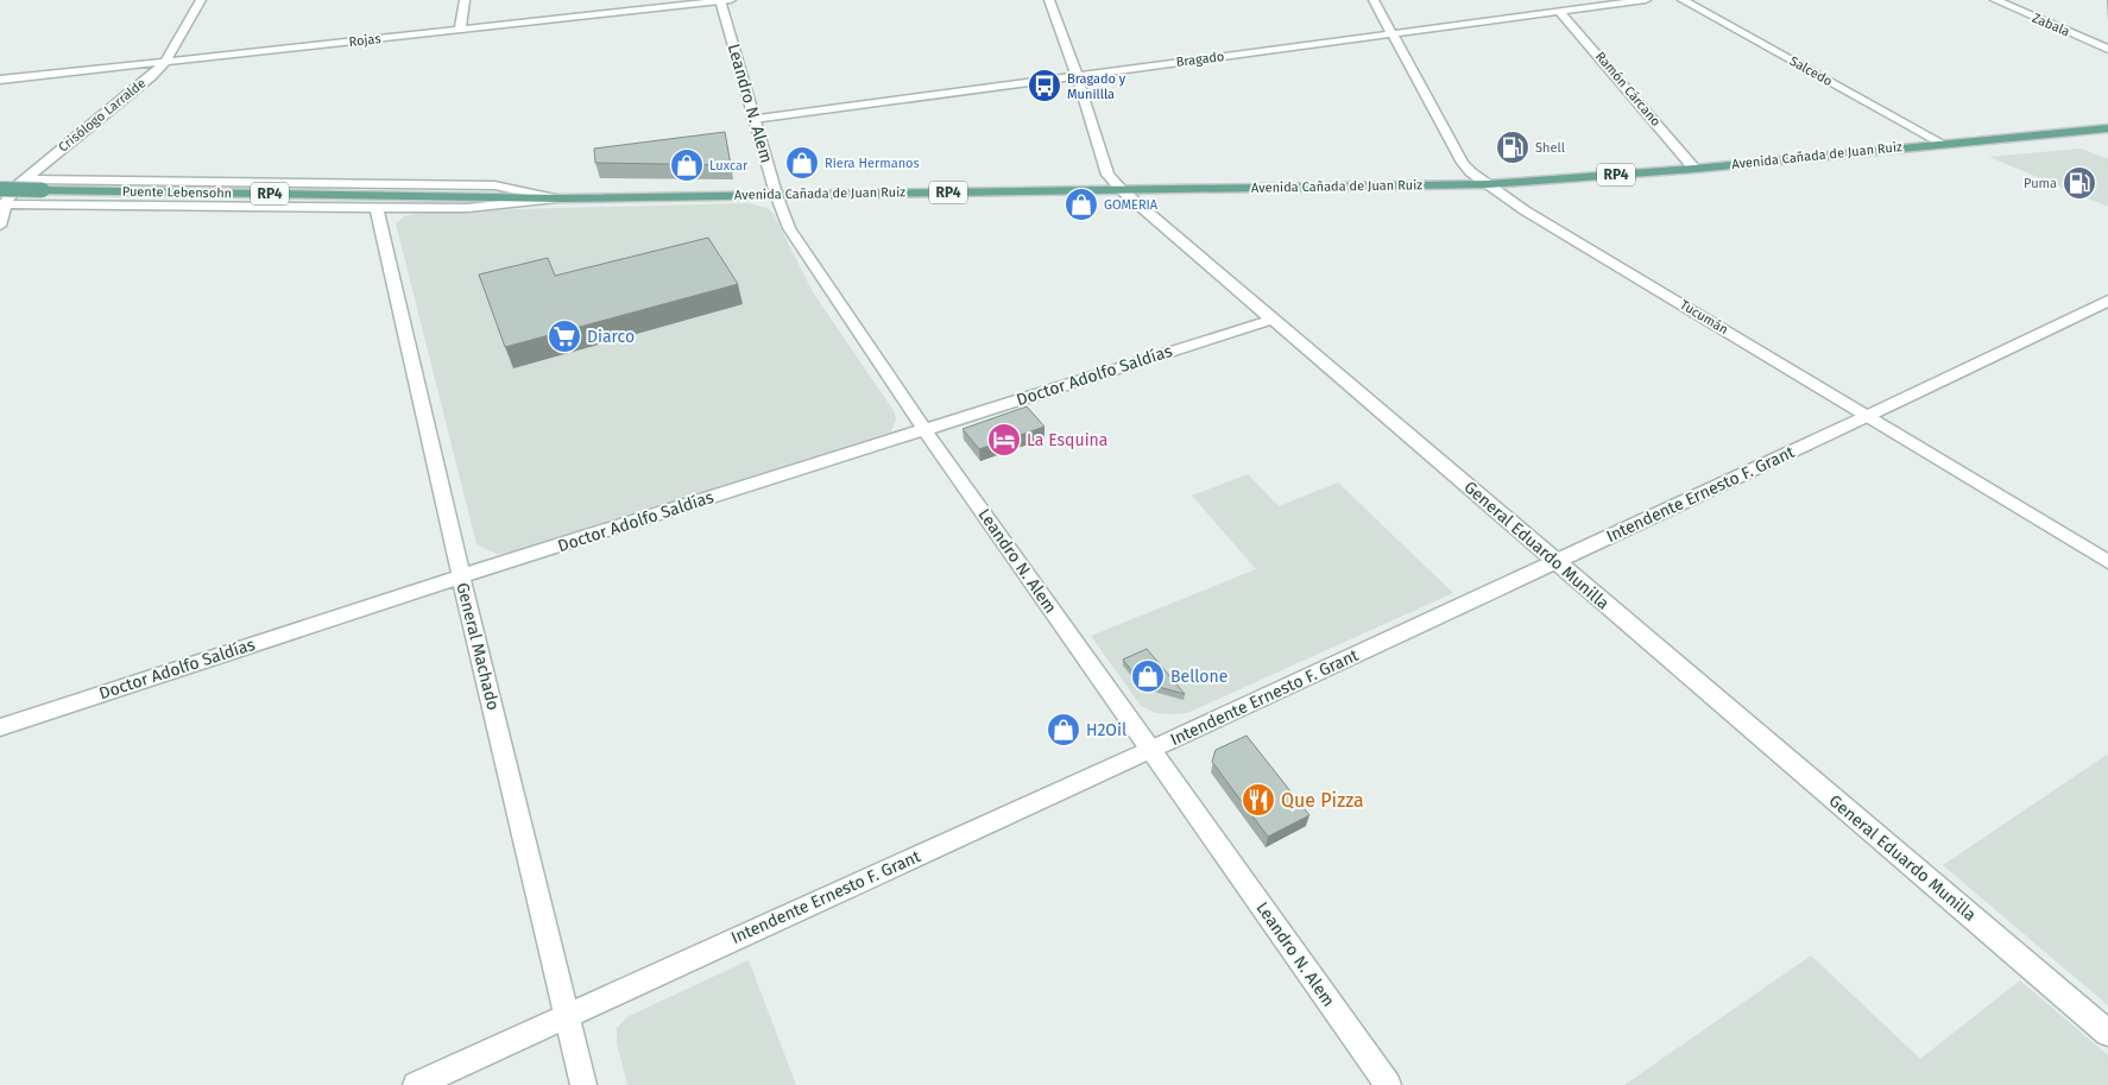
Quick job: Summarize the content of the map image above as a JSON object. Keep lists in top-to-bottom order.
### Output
{
  "streets": {
    "main road": ["Avenida Cañada de Juan Ruiz", "RP4", "Puente Lebensohn"],
    "street": [
      "Zabala",
      "Rojas",
      "Bragado",
      "Salcedo",
      "Ramón Cárcano",
      "Leandro N. Alem",
      "Crisólogo Larralde",
      "Tucumán",
      "Doctor Adolfo Saldías",
      "Intendente Ernesto F. Grant",
      "General Eduardo Munilla",
      "General Machado"
    ]
  },
  "crossings": [
    ["Rojas", "Leandro N. Alem"],
    ["Rojas", "Crisólogo Larralde"],
    ["Bragado", "Ramón Cárcano"],
    ["Bragado", "Leandro N. Alem"],
    ["Bragado", "Tucumán"],
    ["Bragado", "General Eduardo Munilla"],
    ["Salcedo", "Avenida Cañada de Juan Ruiz"],
    ["Ramón Cárcano", "Avenida Cañada de Juan Ruiz"],
    ["Leandro N. Alem", "Avenida Cañada de Juan Ruiz"],
    ["Leandro N. Alem", "Doctor Adolfo Saldías"],
    ["Leandro N. Alem", "Intendente Ernesto F. Grant"],
    ["Crisólogo Larralde", "Avenida Cañada de Juan Ruiz"],
    ["Crisólogo Larralde", "Puente Lebensohn"],
    ["Avenida Cañada de Juan Ruiz", "Puente Lebensohn"],
    ["Avenida Cañada de Juan Ruiz", "Tucumán"],
    ["Avenida Cañada de Juan Ruiz", "General Eduardo Munilla"],
    ["Avenida Cañada de Juan Ruiz", "General Machado"],
    ["Tucumán", "Intendente Ernesto F. Grant"],
    ["Doctor Adolfo Saldías", "General Eduardo Munilla"],
    ["Doctor Adolfo Saldías", "General Machado"],
    ["Intendente Ernesto F. Grant", "General Eduardo Munilla"],
    ["Intendente Ernesto F. Grant", "General Machado"]
  ],
  "places": {
    "bus stop": ["Bragado y Munillla"],
    "fuel station": ["Shell", "Puma"],
    "shop": [
      "Riera Hermanos",
      "Luxcar",
      "GOMERIA",
      "Bellone",
      "H2Oil"
    ],
    "supermarket": ["Diarco"],
    "hotel": ["La Esquina"],
    "restaurant": ["Que Pizza"]
  }
}
